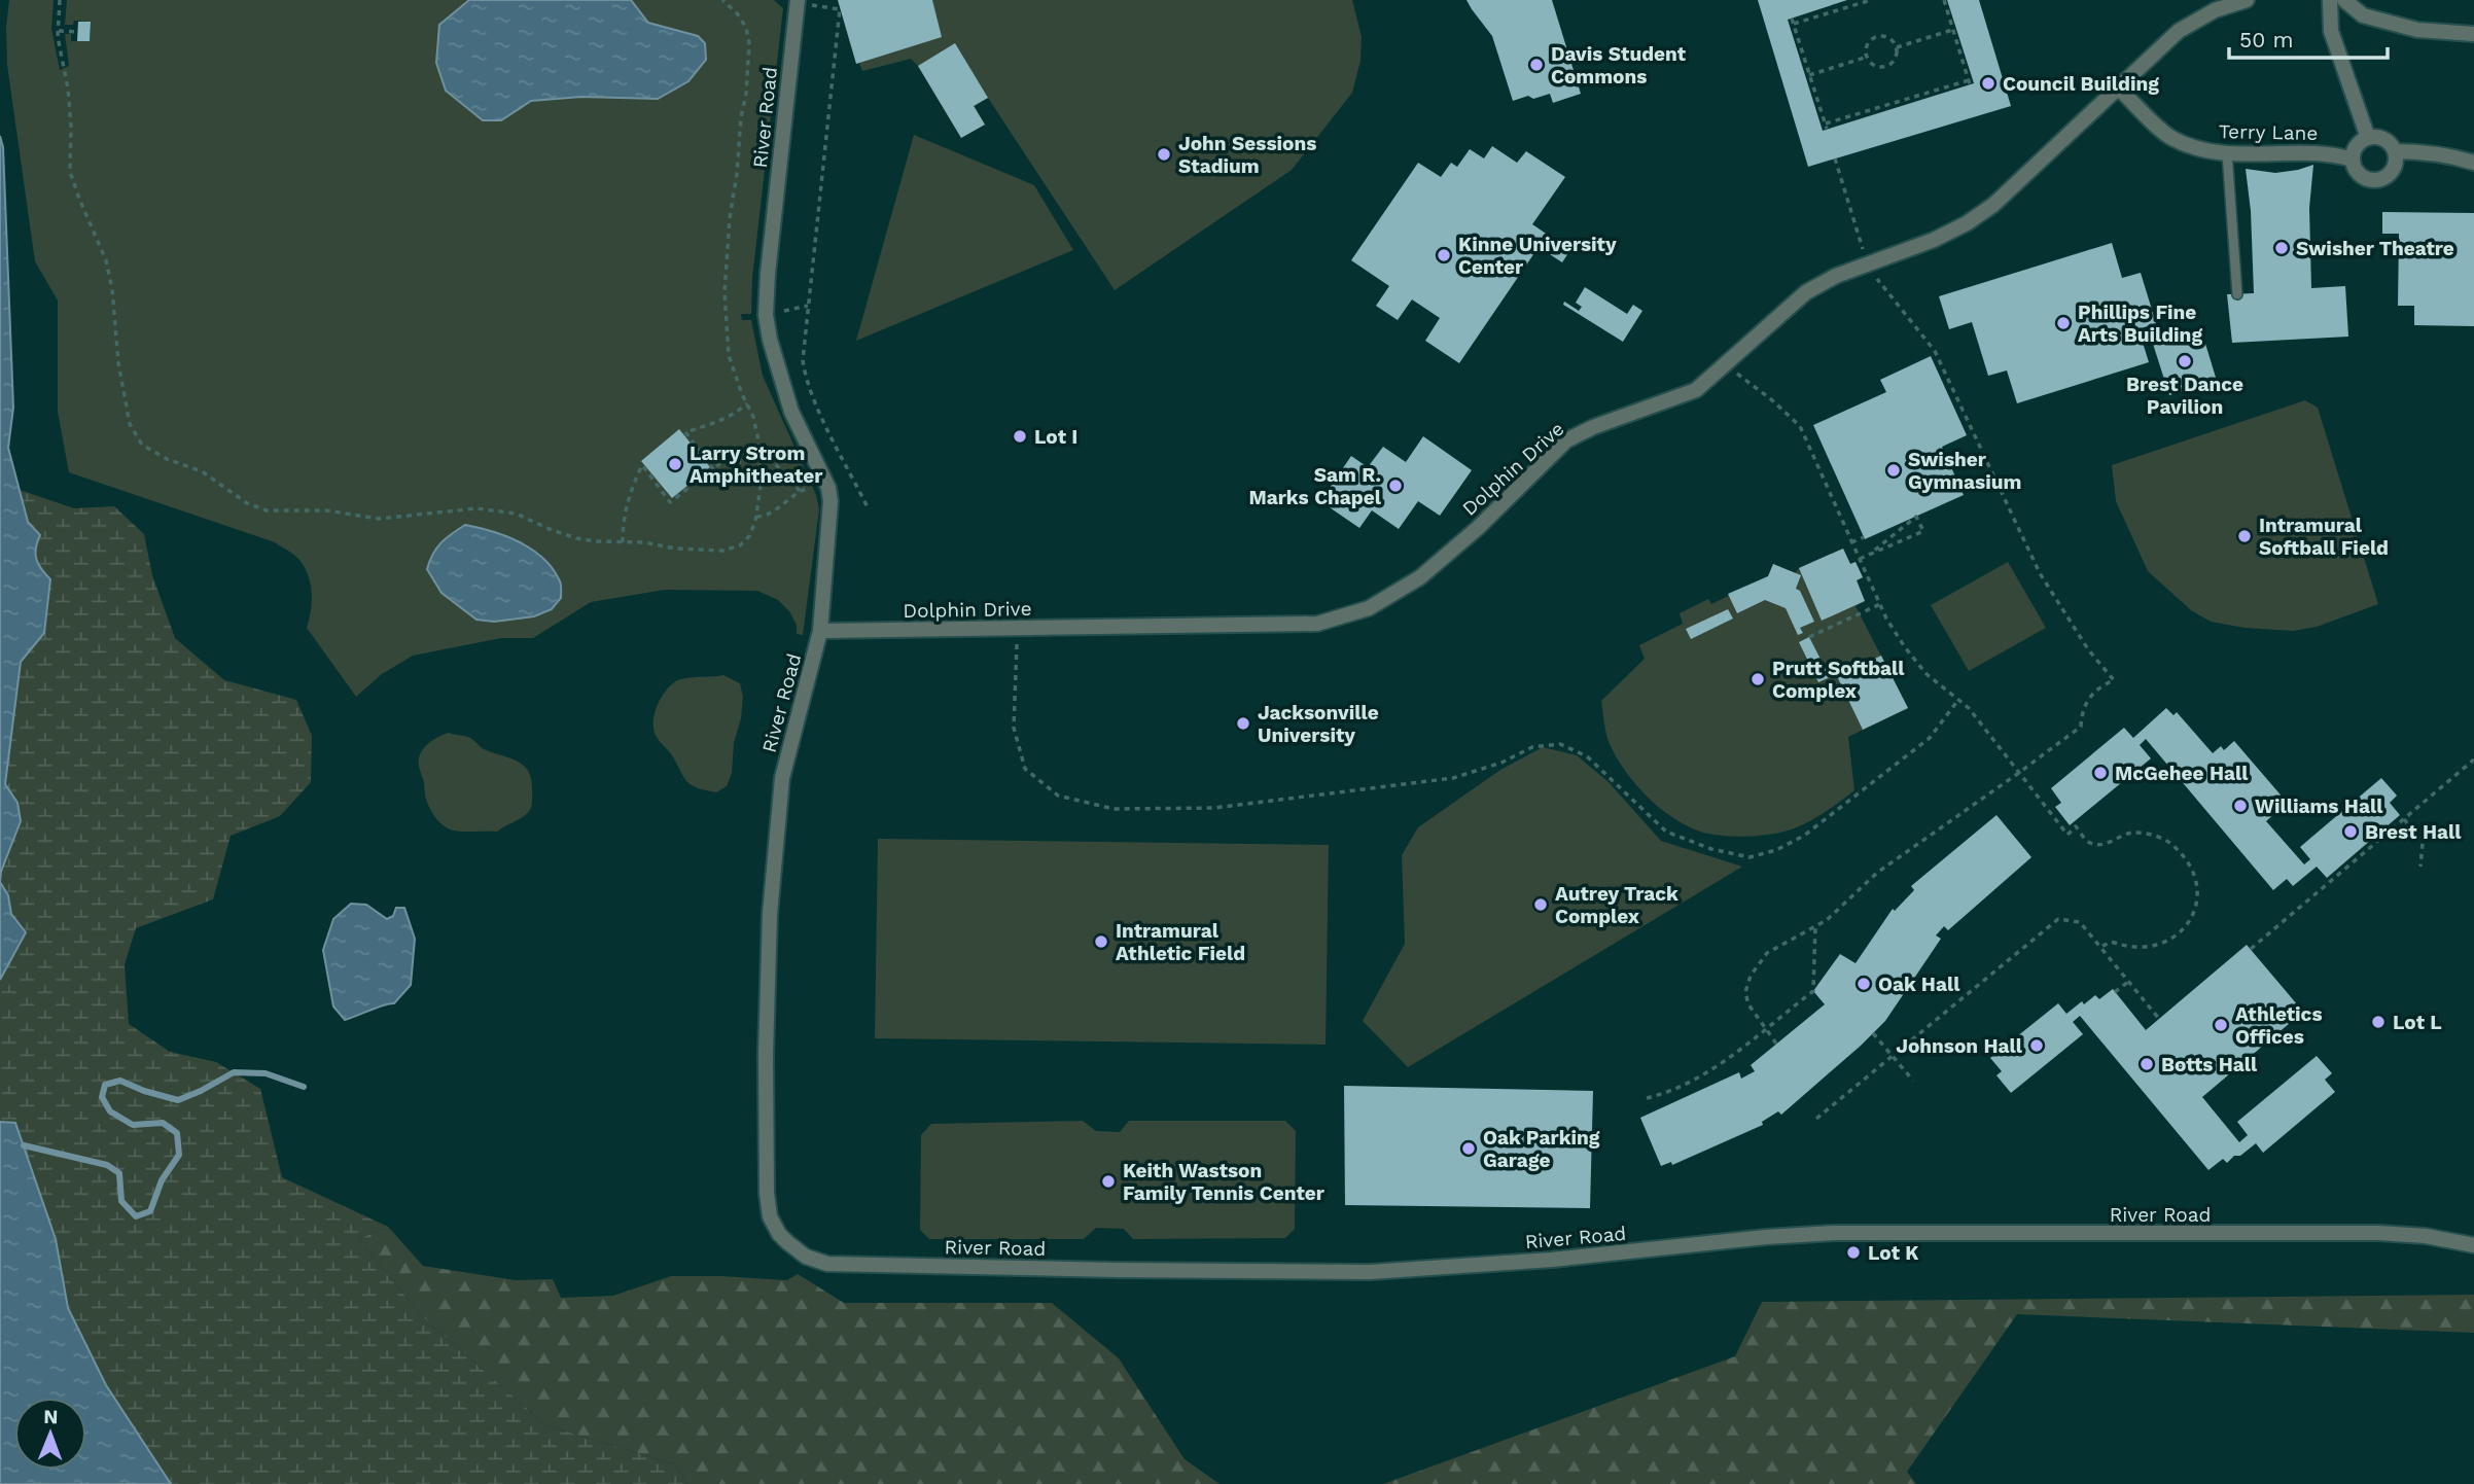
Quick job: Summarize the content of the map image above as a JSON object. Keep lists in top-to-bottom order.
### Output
{
  "streets": {
    "street": ["River Road", "Terry Lane", "Dolphin Drive"]
  },
  "crossings": [
    ["River Road", "Dolphin Drive"],
    ["Terry Lane", "Dolphin Drive"]
  ],
  "places": [
    "Davis Student Commons",
    "Council Building",
    "John Sessions Stadium",
    "Swisher Theatre",
    "Kinne University Center",
    "Phillips Fine Arts Building",
    "Brest Dance Pavilion",
    "Lot I",
    "Larry Strom Amphitheater",
    "Swisher Gymnasium",
    "Sam R. Marks Chapel",
    "Intramural Softball Field",
    "Prutt Softball Complex",
    "Jacksonville University",
    "McGehee Hall",
    "Williams Hall",
    "Brest Hall",
    "Autrey Track Complex",
    "Intramural Athletic Field",
    "Oak Hall",
    "Lot L",
    "Athletics Offices",
    "Johnson Hall",
    "Botts Hall",
    "Oak Parking Garage",
    "Keith Wastson Family Tennis Center",
    "Lot K"
  ],
  "scale_bar": "50 m",
  "north": "top"
}
